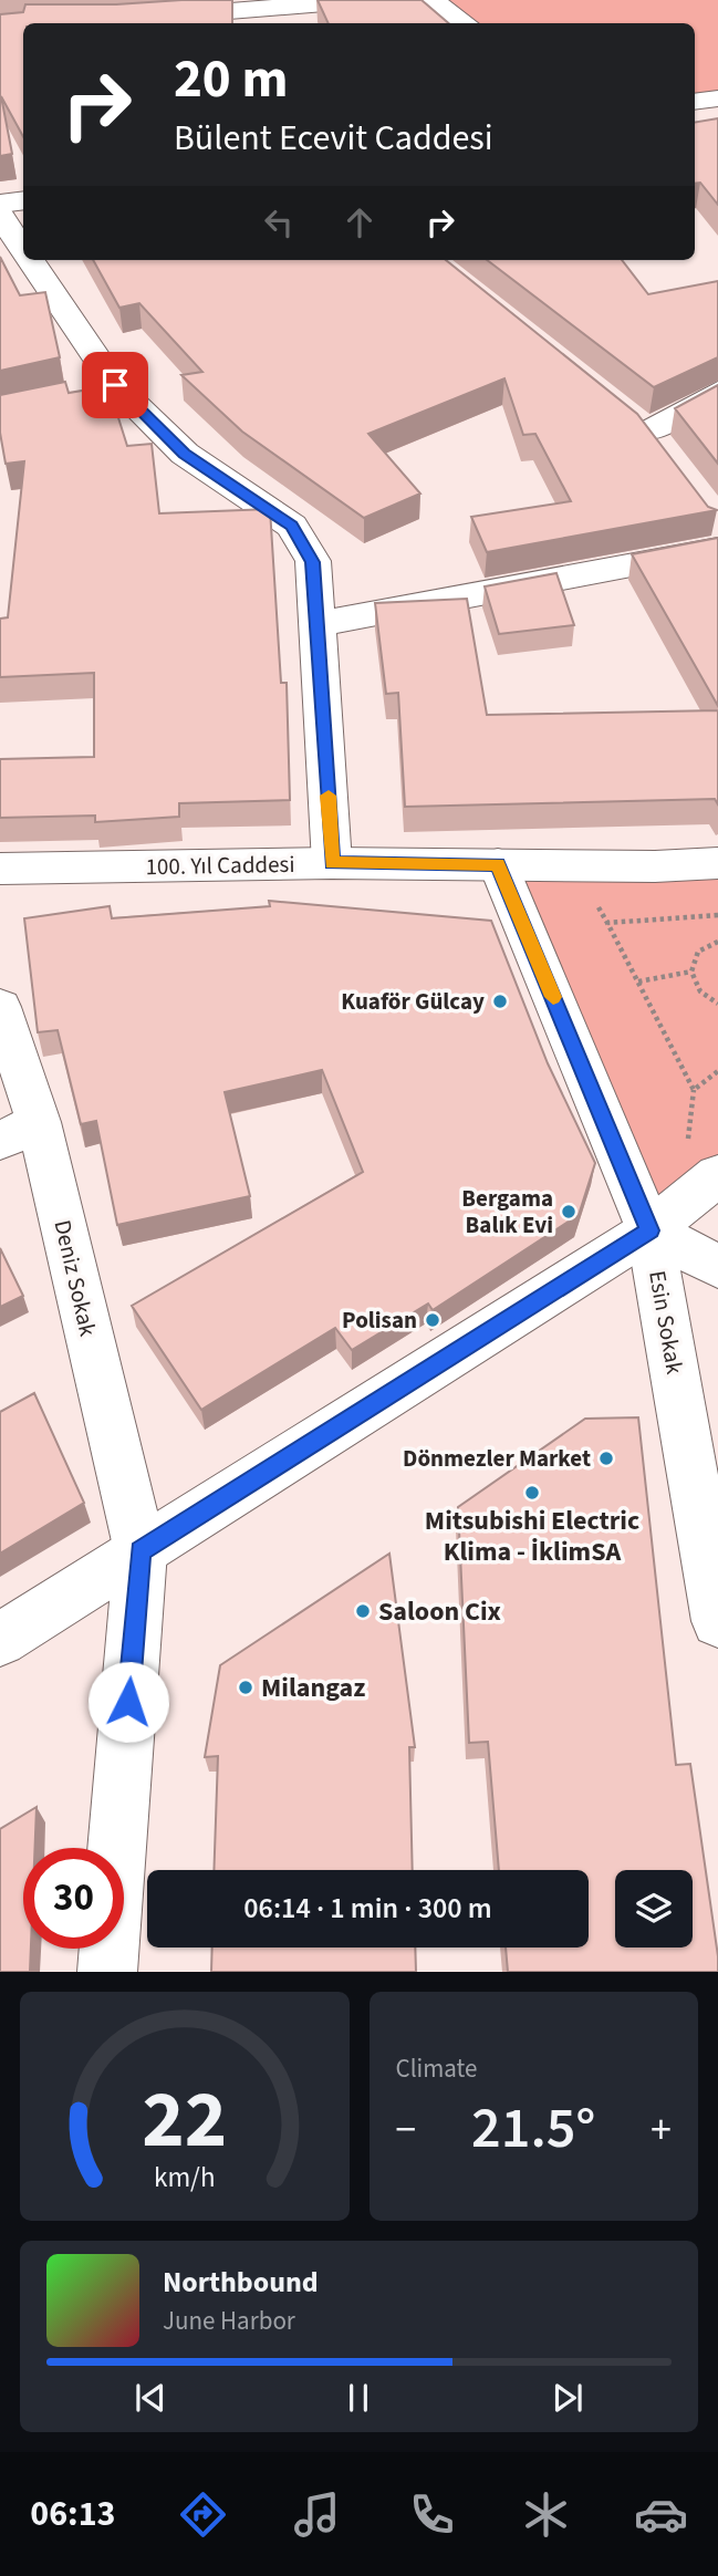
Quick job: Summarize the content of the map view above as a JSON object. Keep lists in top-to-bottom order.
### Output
{
  "streets": {
    "street": ["100. Yıl Caddesi", "Deniz Sokak", "Esin Sokak"]
  },
  "crossings": [
    ["100. Yıl Caddesi", "Esin Sokak"]
  ],
  "places": [
    "Kuaför Gülcay",
    "Bergama Balık Evi",
    "Polisan",
    "Dönmezler Market",
    "Mitsubishi Electric Klima - İklimSA",
    "Saloon Cix",
    "Milangaz"
  ],
  "page": {
    "turn": ["20 m", "Bülent Ecevit Caddesi"],
    "limit": "30",
    "trip": "06:14 · 1 min · 300 m",
    "tile": "Climate",
    "heat": ["−", "21.5°", "+"],
    "song": ["Northbound", "June Harbor"],
    "tabs": "06:13",
    "gauge": ["22", "km/h"]
  }
}
